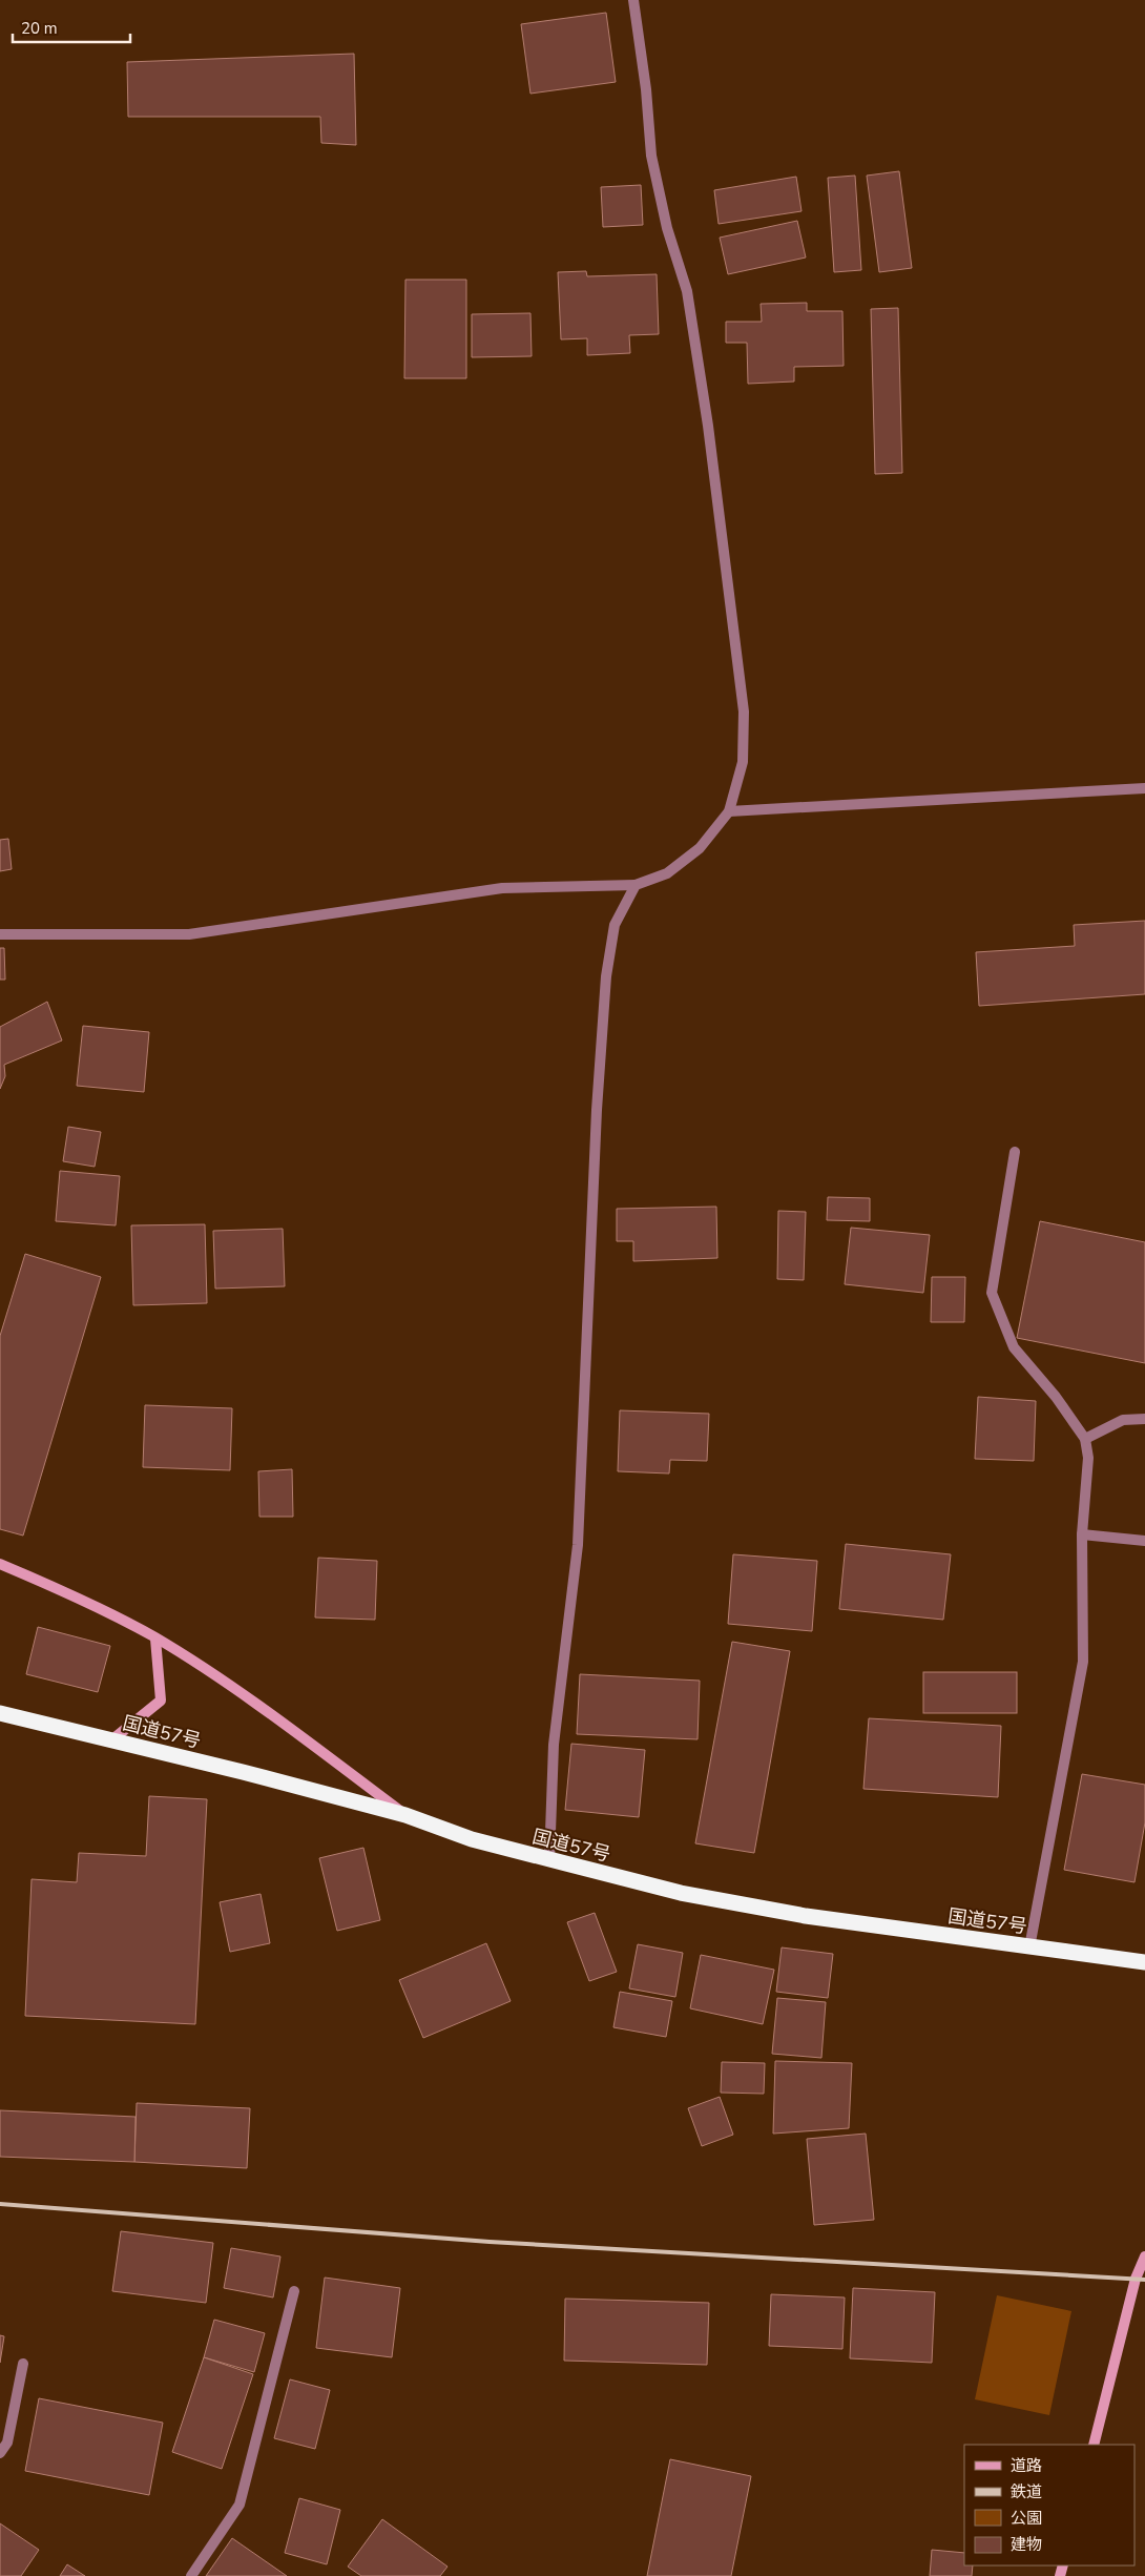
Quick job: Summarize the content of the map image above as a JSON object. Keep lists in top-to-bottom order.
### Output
{
  "streets": {
    "highway": ["国道57号"]
  },
  "legend": [
    "道路",
    "鉄道",
    "公園",
    "建物"
  ],
  "scale_bar": "20 m"
}
